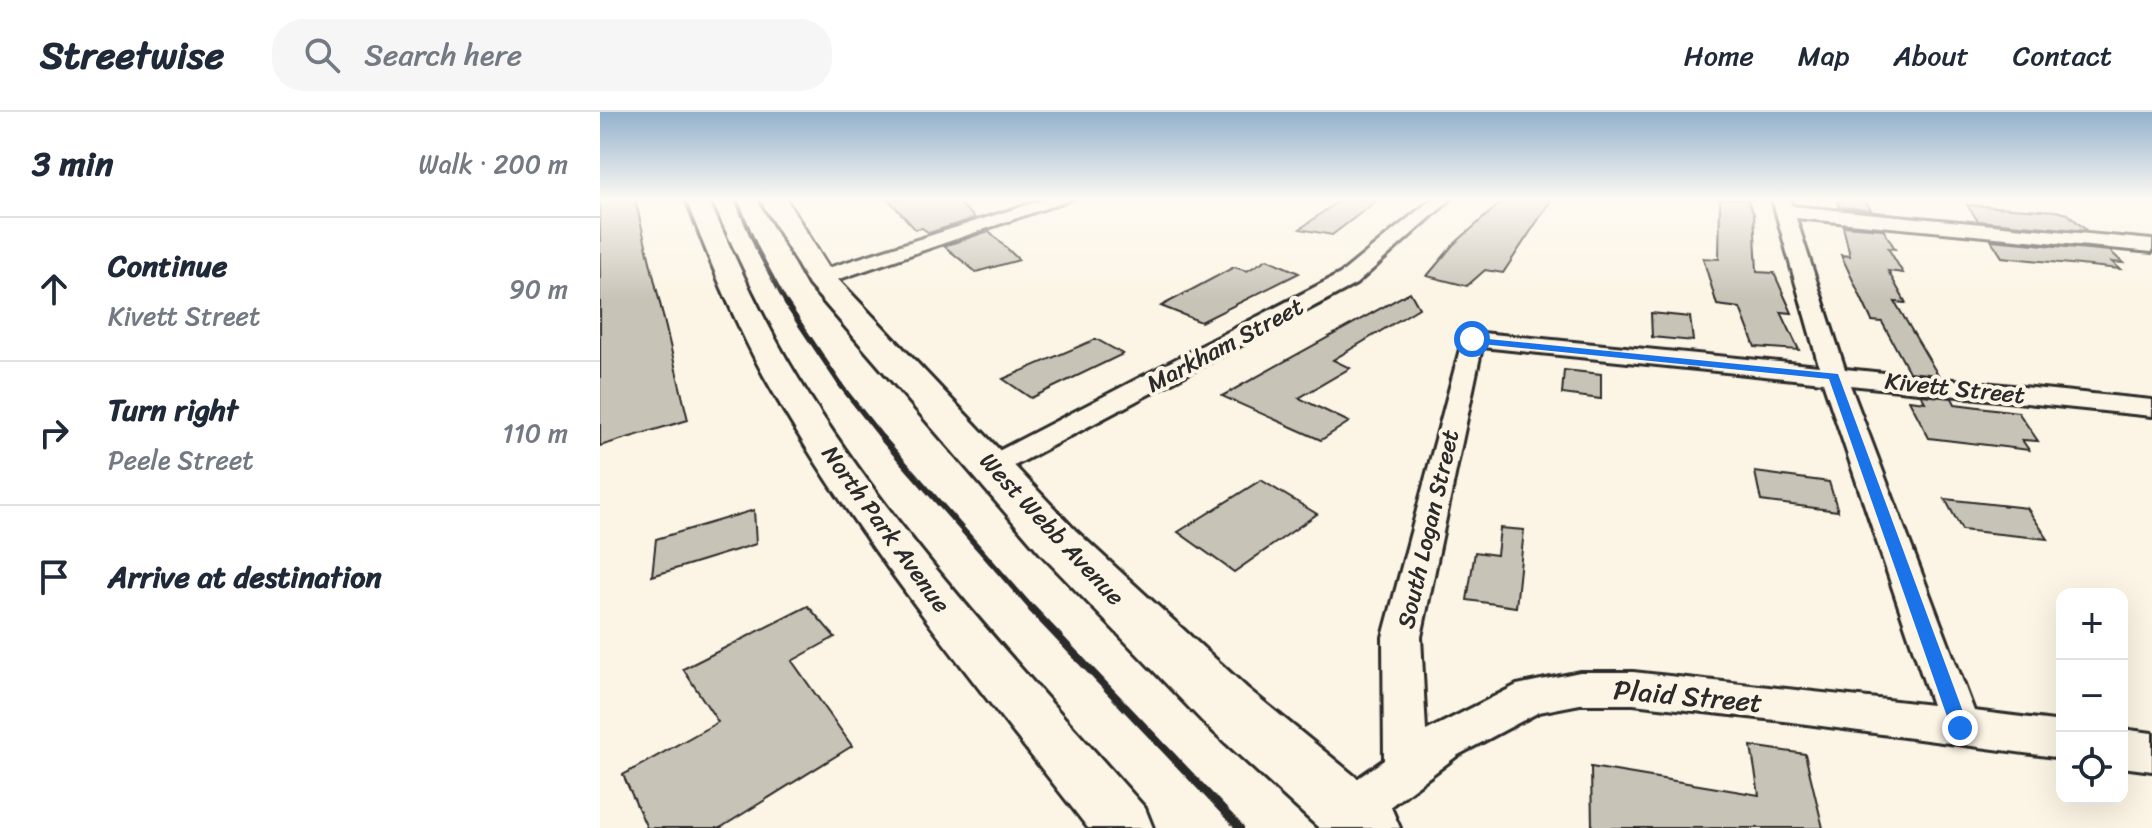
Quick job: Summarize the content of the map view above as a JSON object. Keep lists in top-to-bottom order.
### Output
{
  "streets": {
    "highway": ["West Webb Avenue"],
    "street": [
      "Markham Street",
      "Kivett Street",
      "North Park Avenue",
      "South Logan Street",
      "Plaid Street"
    ]
  },
  "crossings": [
    ["Markham Street", "West Webb Avenue"],
    ["Kivett Street", "South Logan Street"],
    ["West Webb Avenue", "Plaid Street"],
    ["South Logan Street", "Plaid Street"]
  ],
  "page": {
    "header": "Streetwise",
    "search": "Search here",
    "nav": [
      "Home",
      "Map",
      "About",
      "Contact"
    ],
    "heading": ["3 min", "Walk · 200 m"],
    "list": [
      ["Continue", "Kivett Street", "90 m"],
      ["Turn right", "Peele Street", "110 m"],
      "Arrive at destination"
    ],
    "map_buttons": ["+", "−"]
  }
}
